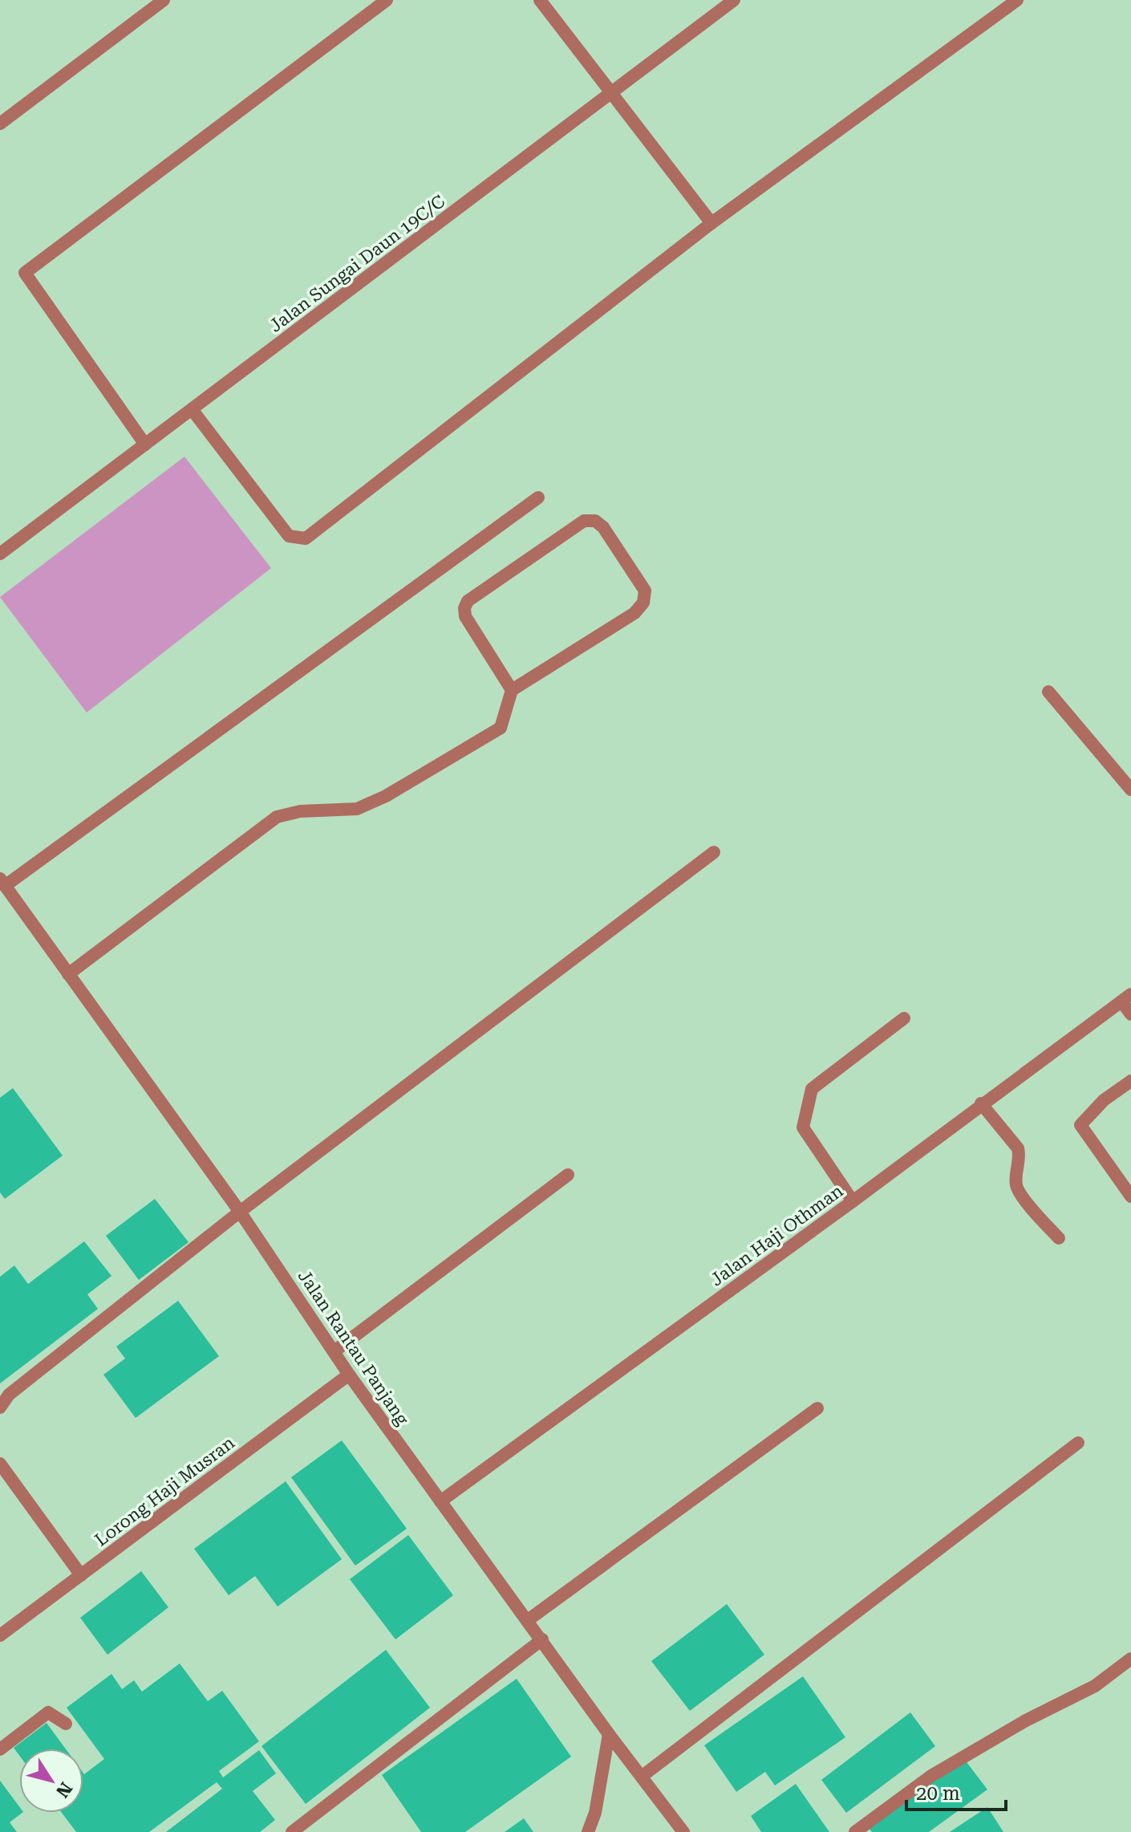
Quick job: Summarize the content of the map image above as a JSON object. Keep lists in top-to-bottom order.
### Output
{
  "streets": {
    "street": [
      "Jalan Sungai Daun 19C/C",
      "Jalan Haji Othman",
      "Jalan Rantau Panjang",
      "Lorong Haji Musran"
    ]
  },
  "crossings": [
    ["Jalan Haji Othman", "Jalan Rantau Panjang"],
    ["Jalan Rantau Panjang", "Lorong Haji Musran"]
  ],
  "scale_bar": "20 m",
  "north": "bottom right"
}
